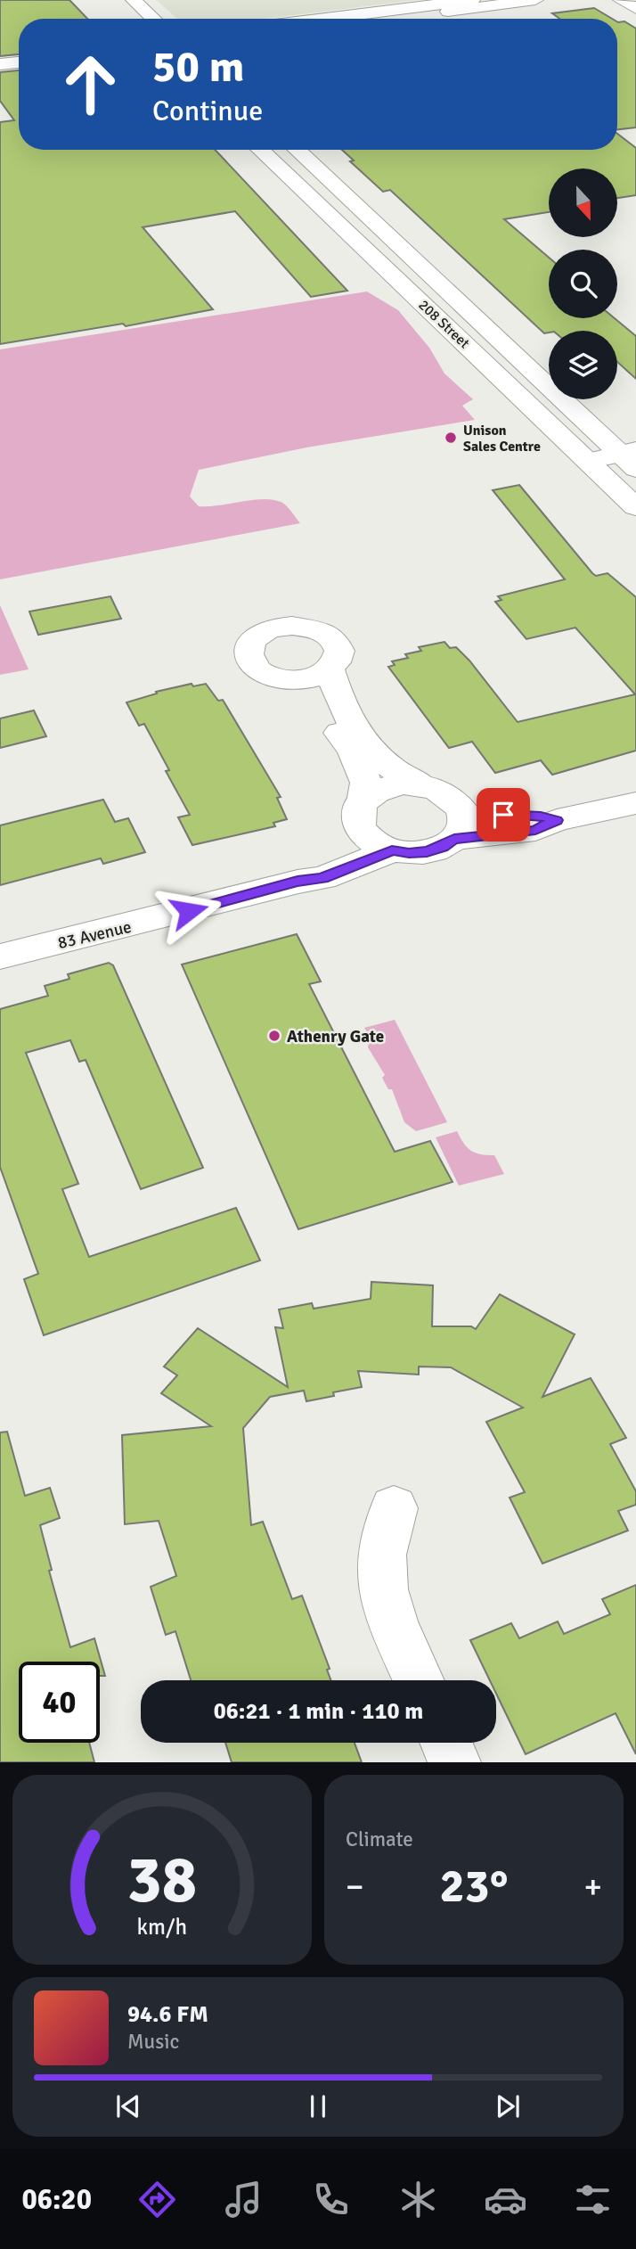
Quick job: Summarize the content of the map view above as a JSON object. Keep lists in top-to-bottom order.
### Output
{
  "streets": {
    "main road": ["208 Street", "83 Avenue"]
  },
  "places": ["Unison Sales Centre", "Athenry Gate"],
  "north": "bottom",
  "page": {
    "turn": ["50 m", "Continue"],
    "limit": "40",
    "trip": "06:21 · 1 min · 110 m",
    "tile": "Climate",
    "heat": ["−", "23°", "+"],
    "song": ["94.6 FM", "Music"],
    "tabs": "06:20",
    "gauge": ["38", "km/h"]
  }
}
